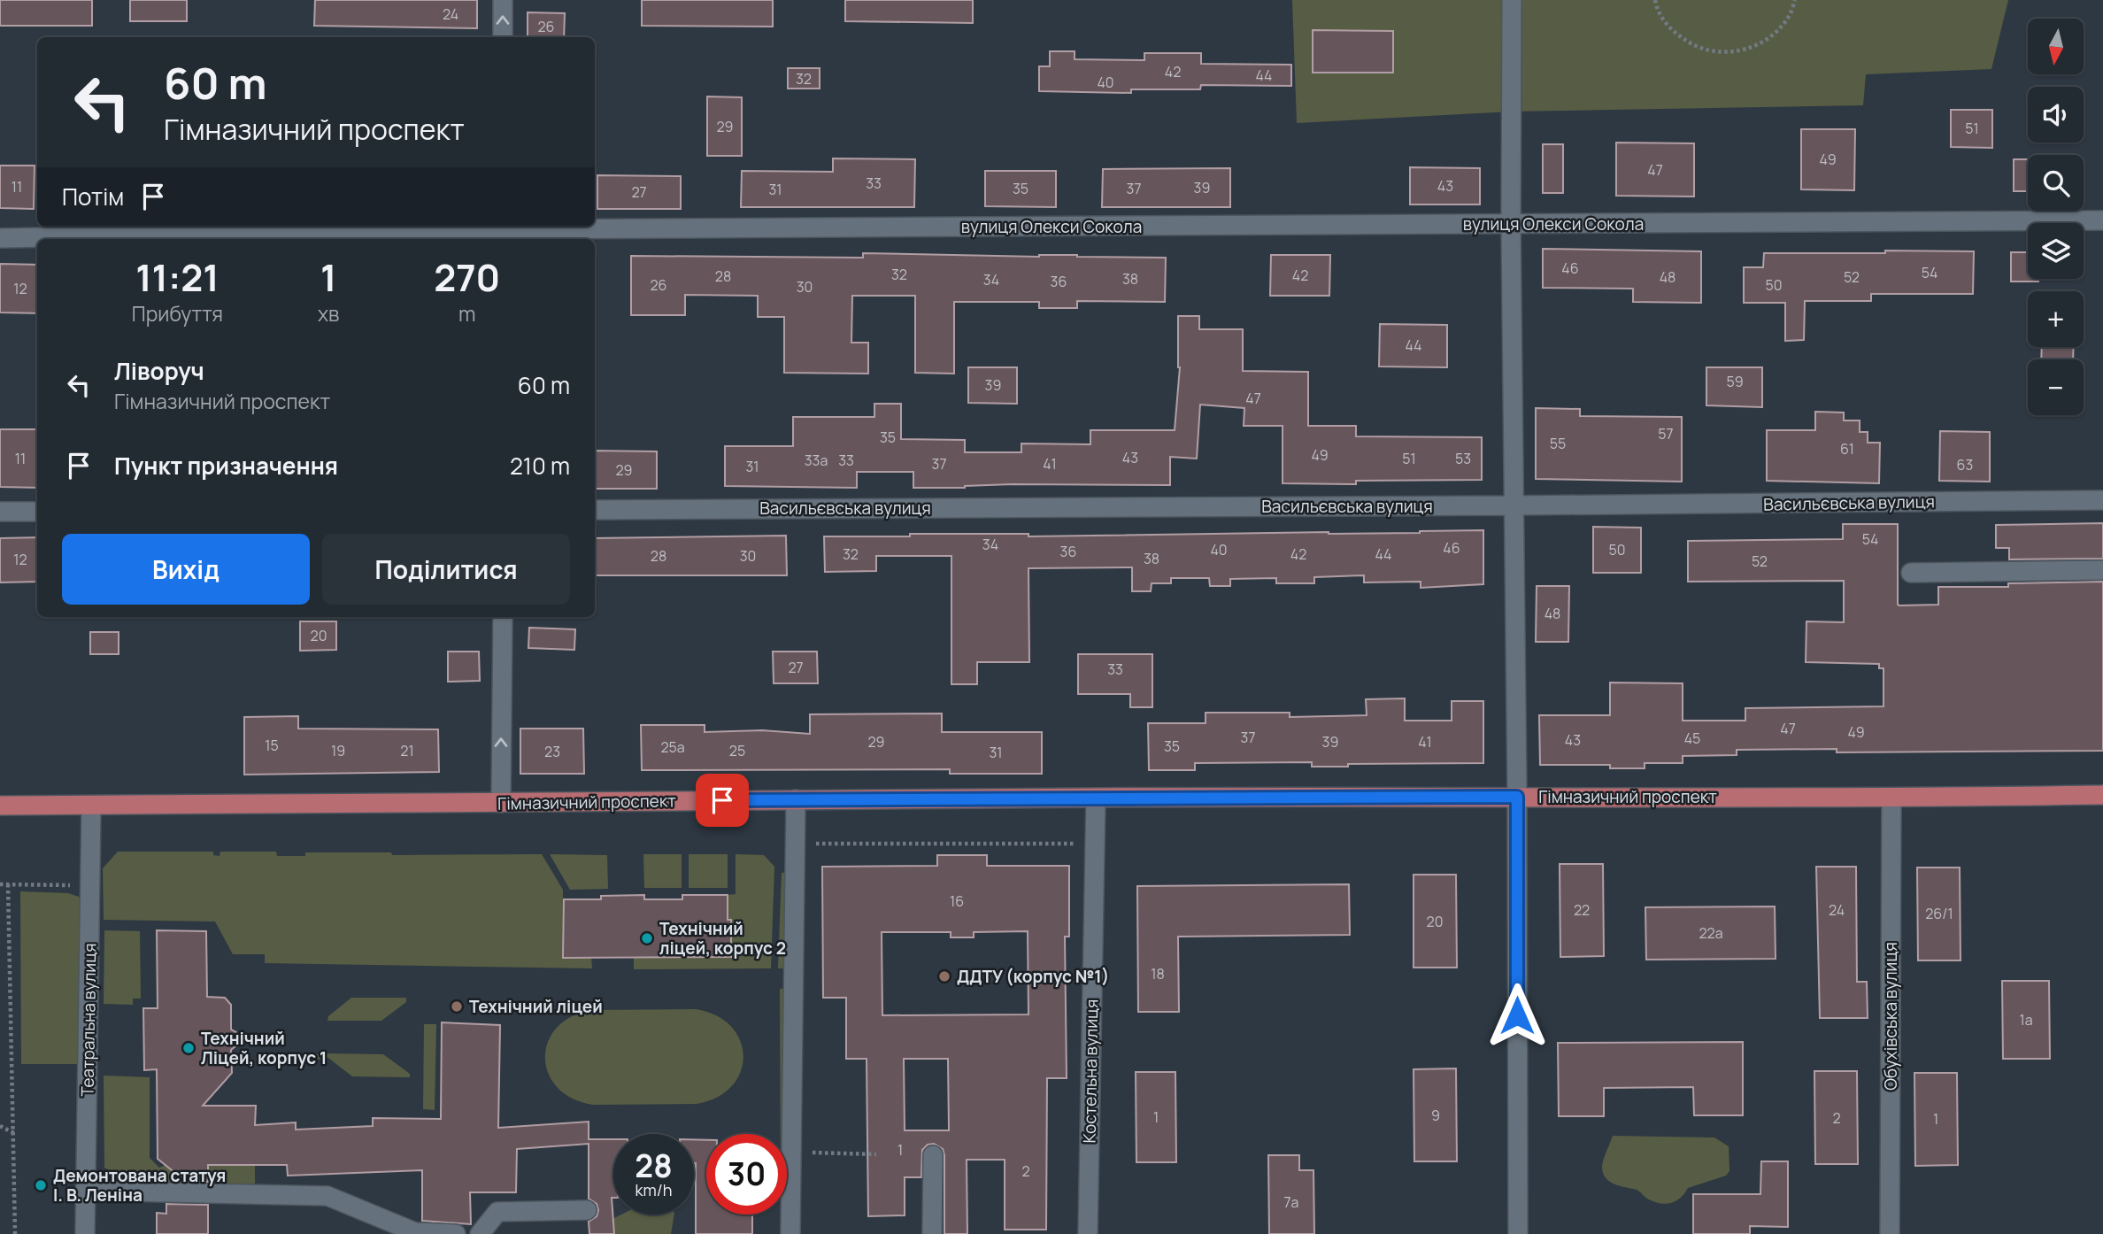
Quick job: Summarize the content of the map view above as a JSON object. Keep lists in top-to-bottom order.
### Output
{
  "streets": {
    "main road": ["Гімназичний проспект"],
    "street": [
      "вулиця Олекси Сокола",
      "Васильєвська вулиця",
      "Обухівська вулиця",
      "Театральна вулиця",
      "Костельна вулиця"
    ]
  },
  "crossings": [
    ["Гімназичний проспект", "Обухівська вулиця"],
    ["Гімназичний проспект", "Театральна вулиця"],
    ["Гімназичний проспект", "Костельна вулиця"]
  ],
  "places": [
    "Технічний ліцей, корпус 2",
    "ДДТУ (корпус №1)",
    "Технічний ліцей",
    "Технічний Ліцей, корпус 1",
    "Демонтована статуя І. В. Леніна"
  ],
  "house_numbers": [
    "24",
    "26",
    "42",
    "44",
    "32",
    "40",
    "29",
    "51",
    "49",
    "47",
    "33",
    "43",
    "11",
    "39",
    "35",
    "37",
    "31",
    "27",
    "46",
    "54",
    "32",
    "42",
    "28",
    "48",
    "52",
    "38",
    "34",
    "36",
    "26",
    "50",
    "30",
    "12",
    "44",
    "59",
    "39",
    "47",
    "57",
    "35",
    "55",
    "61",
    "49",
    "43",
    "11",
    "51",
    "53",
    "33а",
    "33",
    "37",
    "41",
    "63",
    "31",
    "29",
    "54",
    "34",
    "46",
    "40",
    "50",
    "36",
    "32",
    "42",
    "44",
    "28",
    "30",
    "38",
    "12",
    "52",
    "48",
    "20",
    "27",
    "33",
    "47",
    "49",
    "37",
    "45",
    "43",
    "29",
    "39",
    "41",
    "15",
    "35",
    "25а",
    "19",
    "21",
    "25",
    "23",
    "31",
    "16",
    "22",
    "24",
    "26/1",
    "20",
    "22а",
    "18",
    "1а",
    "9",
    "1",
    "2",
    "1",
    "1",
    "2",
    "7а"
  ],
  "north": "bottom",
  "page": {
    "map_buttons": ["+", "−"],
    "turn": ["60 m", "Гімназичний проспект"],
    "then": "Потім",
    "eta": [
      "11:21",
      "Прибуття",
      "1",
      "хв",
      "270",
      "m"
    ],
    "list": [
      {
        "name": "Ліворуч",
        "note": "Гімназичний проспект",
        "value": "60 m"
      },
      {
        "name": "Пункт призначення",
        "value": "210 m"
      }
    ],
    "buttons": ["Вихід", "Поділитися"],
    "speed": "28 km/h",
    "limit": "30"
  }
}
